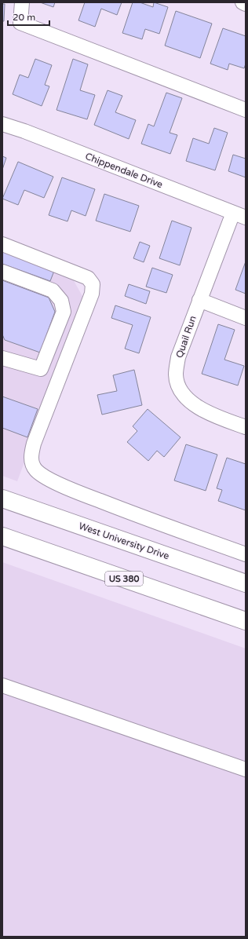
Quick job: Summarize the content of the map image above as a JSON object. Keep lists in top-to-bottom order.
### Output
{
  "streets": {
    "highway": ["West University Drive", "US 380"],
    "street": ["Chippendale Drive", "Quail Run"]
  },
  "crossings": [
    ["Chippendale Drive", "Quail Run"]
  ],
  "scale_bar": "20 m"
}
